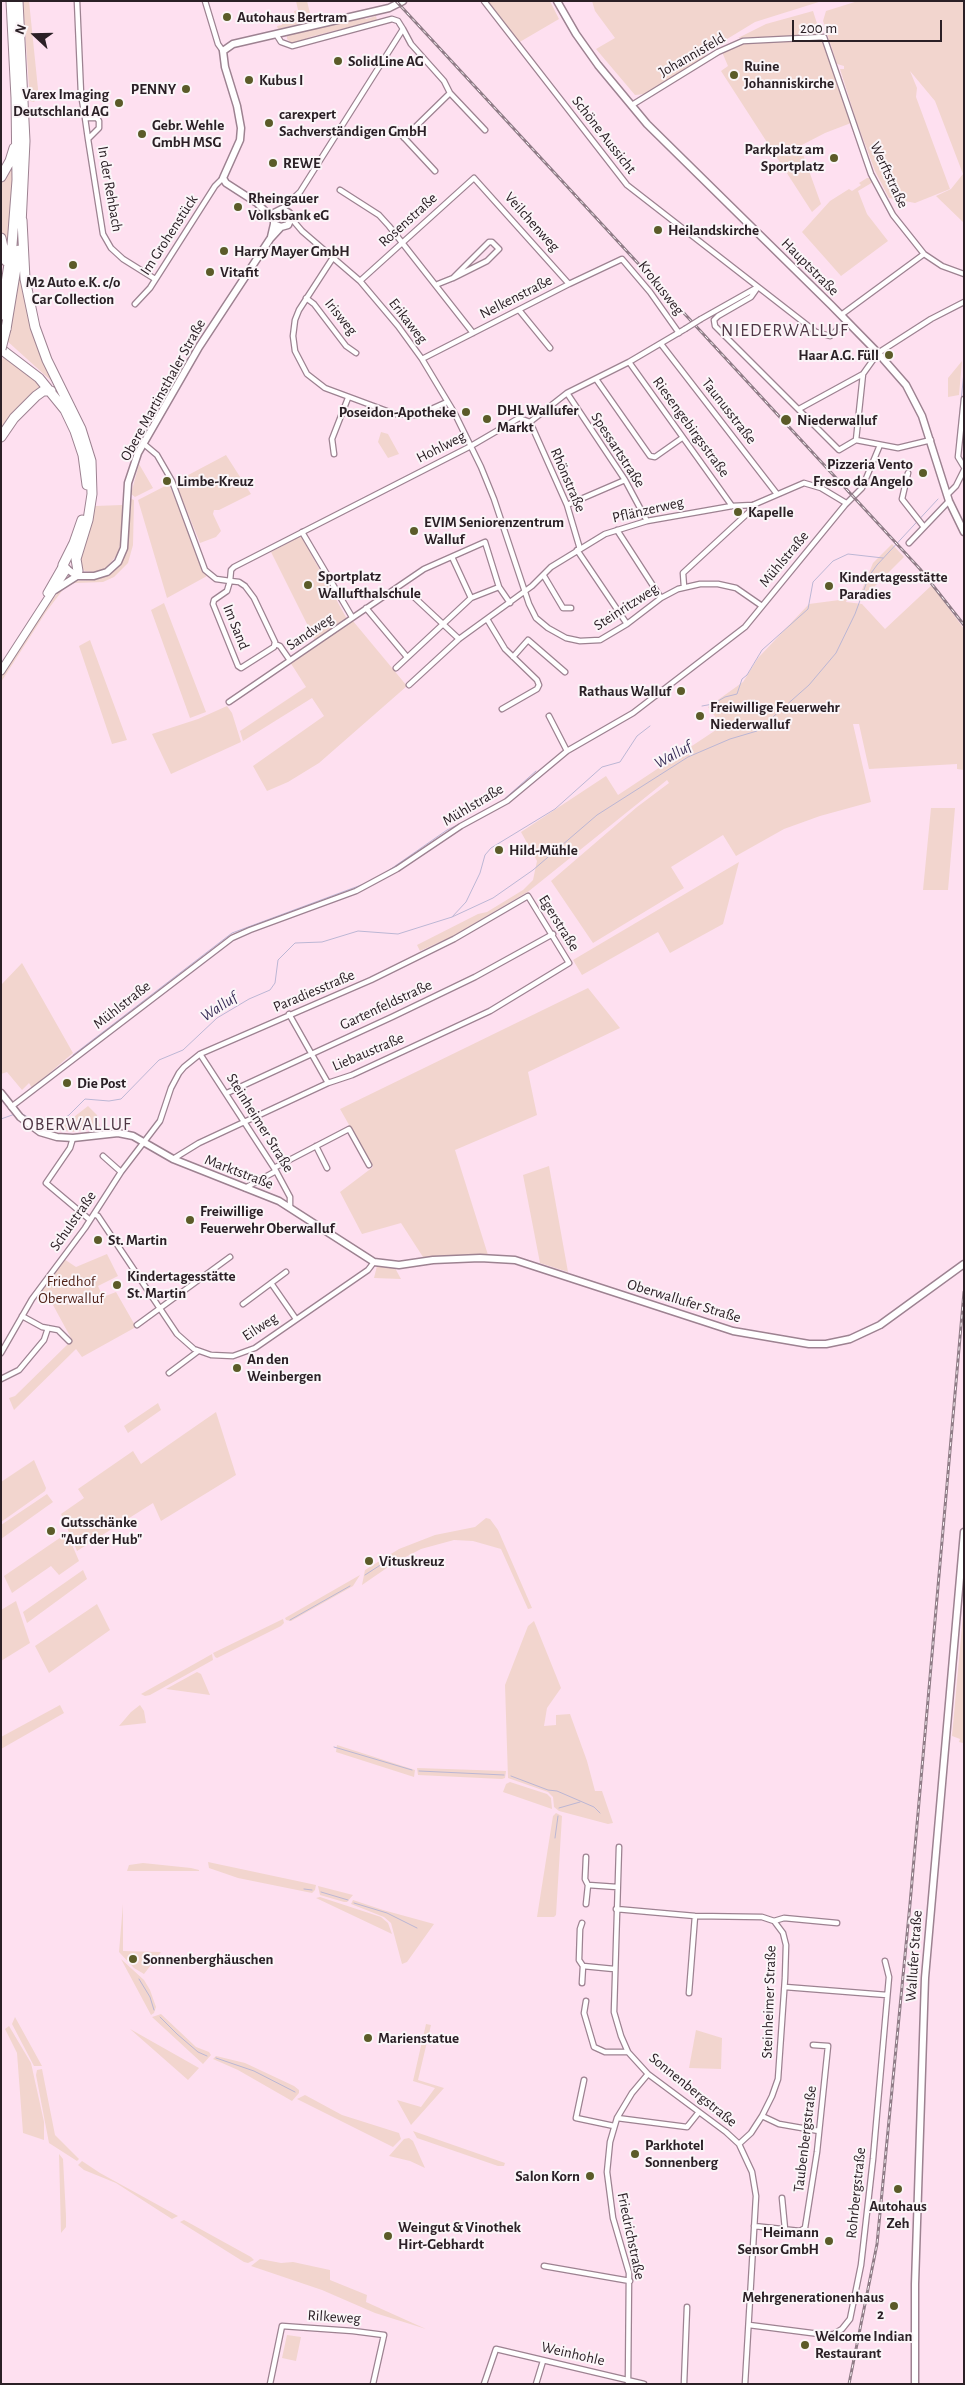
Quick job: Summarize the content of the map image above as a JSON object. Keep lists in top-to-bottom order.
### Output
{
  "streets": {
    "street": [
      "Johannisfeld",
      "Schöne Aussicht",
      "Werftstraße",
      "In der Rehbach",
      "Rosenstraße",
      "Veilchenweg",
      "Im Grohenstück",
      "Hauptstraße",
      "Krokusweg",
      "Nelkenstraße",
      "Irisweg",
      "Erikaweg",
      "Obere Martinsthaler Straße",
      "Taunusstraße",
      "Riesengebirgsstraße",
      "Hohlweg",
      "Spessartstraße",
      "Rhönstraße",
      "Pflänzerweg",
      "Mühlstraße",
      "Steinritzweg",
      "Im Sand",
      "Sandweg",
      "Egerstraße",
      "Paradiesstraße",
      "Gartenfeldstraße",
      "Liebaustraße",
      "Steinheimer Straße",
      "Marktstraße",
      "Schulstraße",
      "Oberwallufer Straße",
      "Eilweg",
      "Wallufer Straße",
      "Sonnenbergstraße",
      "Taubenbergstraße",
      "Rohrbergstraße",
      "Friedrichstraße",
      "Rilkeweg",
      "Weinhohle"
    ]
  },
  "crossings": [
    ["Johannisfeld", "Werftstraße"],
    ["Johannisfeld", "Hauptstraße"],
    ["Schöne Aussicht", "Hauptstraße"],
    ["In der Rehbach", "Im Grohenstück"],
    ["Rosenstraße", "Veilchenweg"],
    ["Rosenstraße", "Erikaweg"],
    ["Veilchenweg", "Nelkenstraße"],
    ["Krokusweg", "Nelkenstraße"],
    ["Nelkenstraße", "Erikaweg"],
    ["Erikaweg", "Obere Martinsthaler Straße"],
    ["Erikaweg", "Hohlweg"],
    ["Erikaweg", "Steinritzweg"],
    ["Taunusstraße", "Pflänzerweg"],
    ["Riesengebirgsstraße", "Pflänzerweg"],
    ["Hohlweg", "Rhönstraße"],
    ["Hohlweg", "Steinritzweg"],
    ["Hohlweg", "Im Sand"],
    ["Spessartstraße", "Pflänzerweg"],
    ["Rhönstraße", "Pflänzerweg"],
    ["Rhönstraße", "Steinritzweg"],
    ["Pflänzerweg", "Mühlstraße"],
    ["Pflänzerweg", "Steinritzweg"],
    ["Mühlstraße", "Steinritzweg"],
    ["Mühlstraße", "Marktstraße"],
    ["Egerstraße", "Paradiesstraße"],
    ["Egerstraße", "Gartenfeldstraße"],
    ["Egerstraße", "Liebaustraße"],
    ["Paradiesstraße", "Steinheimer Straße"],
    ["Paradiesstraße", "Marktstraße"],
    ["Paradiesstraße", "Schulstraße"],
    ["Gartenfeldstraße", "Steinheimer Straße"],
    ["Liebaustraße", "Steinheimer Straße"],
    ["Liebaustraße", "Marktstraße"],
    ["Steinheimer Straße", "Marktstraße"],
    ["Steinheimer Straße", "Sonnenbergstraße"],
    ["Marktstraße", "Schulstraße"],
    ["Marktstraße", "Oberwallufer Straße"],
    ["Marktstraße", "Eilweg"],
    ["Sonnenbergstraße", "Taubenbergstraße"],
    ["Sonnenbergstraße", "Rohrbergstraße"],
    ["Sonnenbergstraße", "Friedrichstraße"],
    ["Friedrichstraße", "Weinhohle"]
  ],
  "districts": ["NIEDERWALLUF", "OBERWALLUF"],
  "water": ["Walluf"],
  "parks": ["Friedhof Oberwalluf"],
  "places": [
    "Autohaus Bertram",
    "SolidLine AG",
    "Ruine Johanniskirche",
    "Kubus I",
    "PENNY",
    "Varex Imaging Deutschland AG",
    "carexpert Sachverständigen GmbH",
    "Gebr. Wehle GmbH MSG",
    "Parkplatz am Sportplatz",
    "REWE",
    "Rheingauer Volksbank eG",
    "Heilandskirche",
    "Harry Mayer GmbH",
    "M2 Auto e.K. c/o Car Collection",
    "Vitafit",
    "Haar A.G. Füll",
    "Poseidon-Apotheke",
    "DHL Wallufer Markt",
    "Niederwalluf",
    "Pizzeria Vento Fresco da Angelo",
    "Limbe-Kreuz",
    "Kapelle",
    "EVIM Seniorenzentrum Walluf",
    "Sportplatz Wallufthalschule",
    "Kindertagesstätte Paradies",
    "Rathaus Walluf",
    "Freiwillige Feuerwehr Niederwalluf",
    "Hild-Mühle",
    "Die Post",
    "Freiwillige Feuerwehr Oberwalluf",
    "St. Martin",
    "Kindertagesstätte St. Martin",
    "An den Weinbergen",
    "Gutsschänke \"Auf der Hub\"",
    "Vituskreuz",
    "Sonnenberghäuschen",
    "Marienstatue",
    "Parkhotel Sonnenberg",
    "Salon Korn",
    "Autohaus Zeh",
    "Weingut & Vinothek Hirt-Gebhardt",
    "Heimann Sensor GmbH",
    "Mehrgenerationenhaus 2",
    "Welcome Indian Restaurant"
  ],
  "scale_bar": "200 m",
  "north": "left"
}
